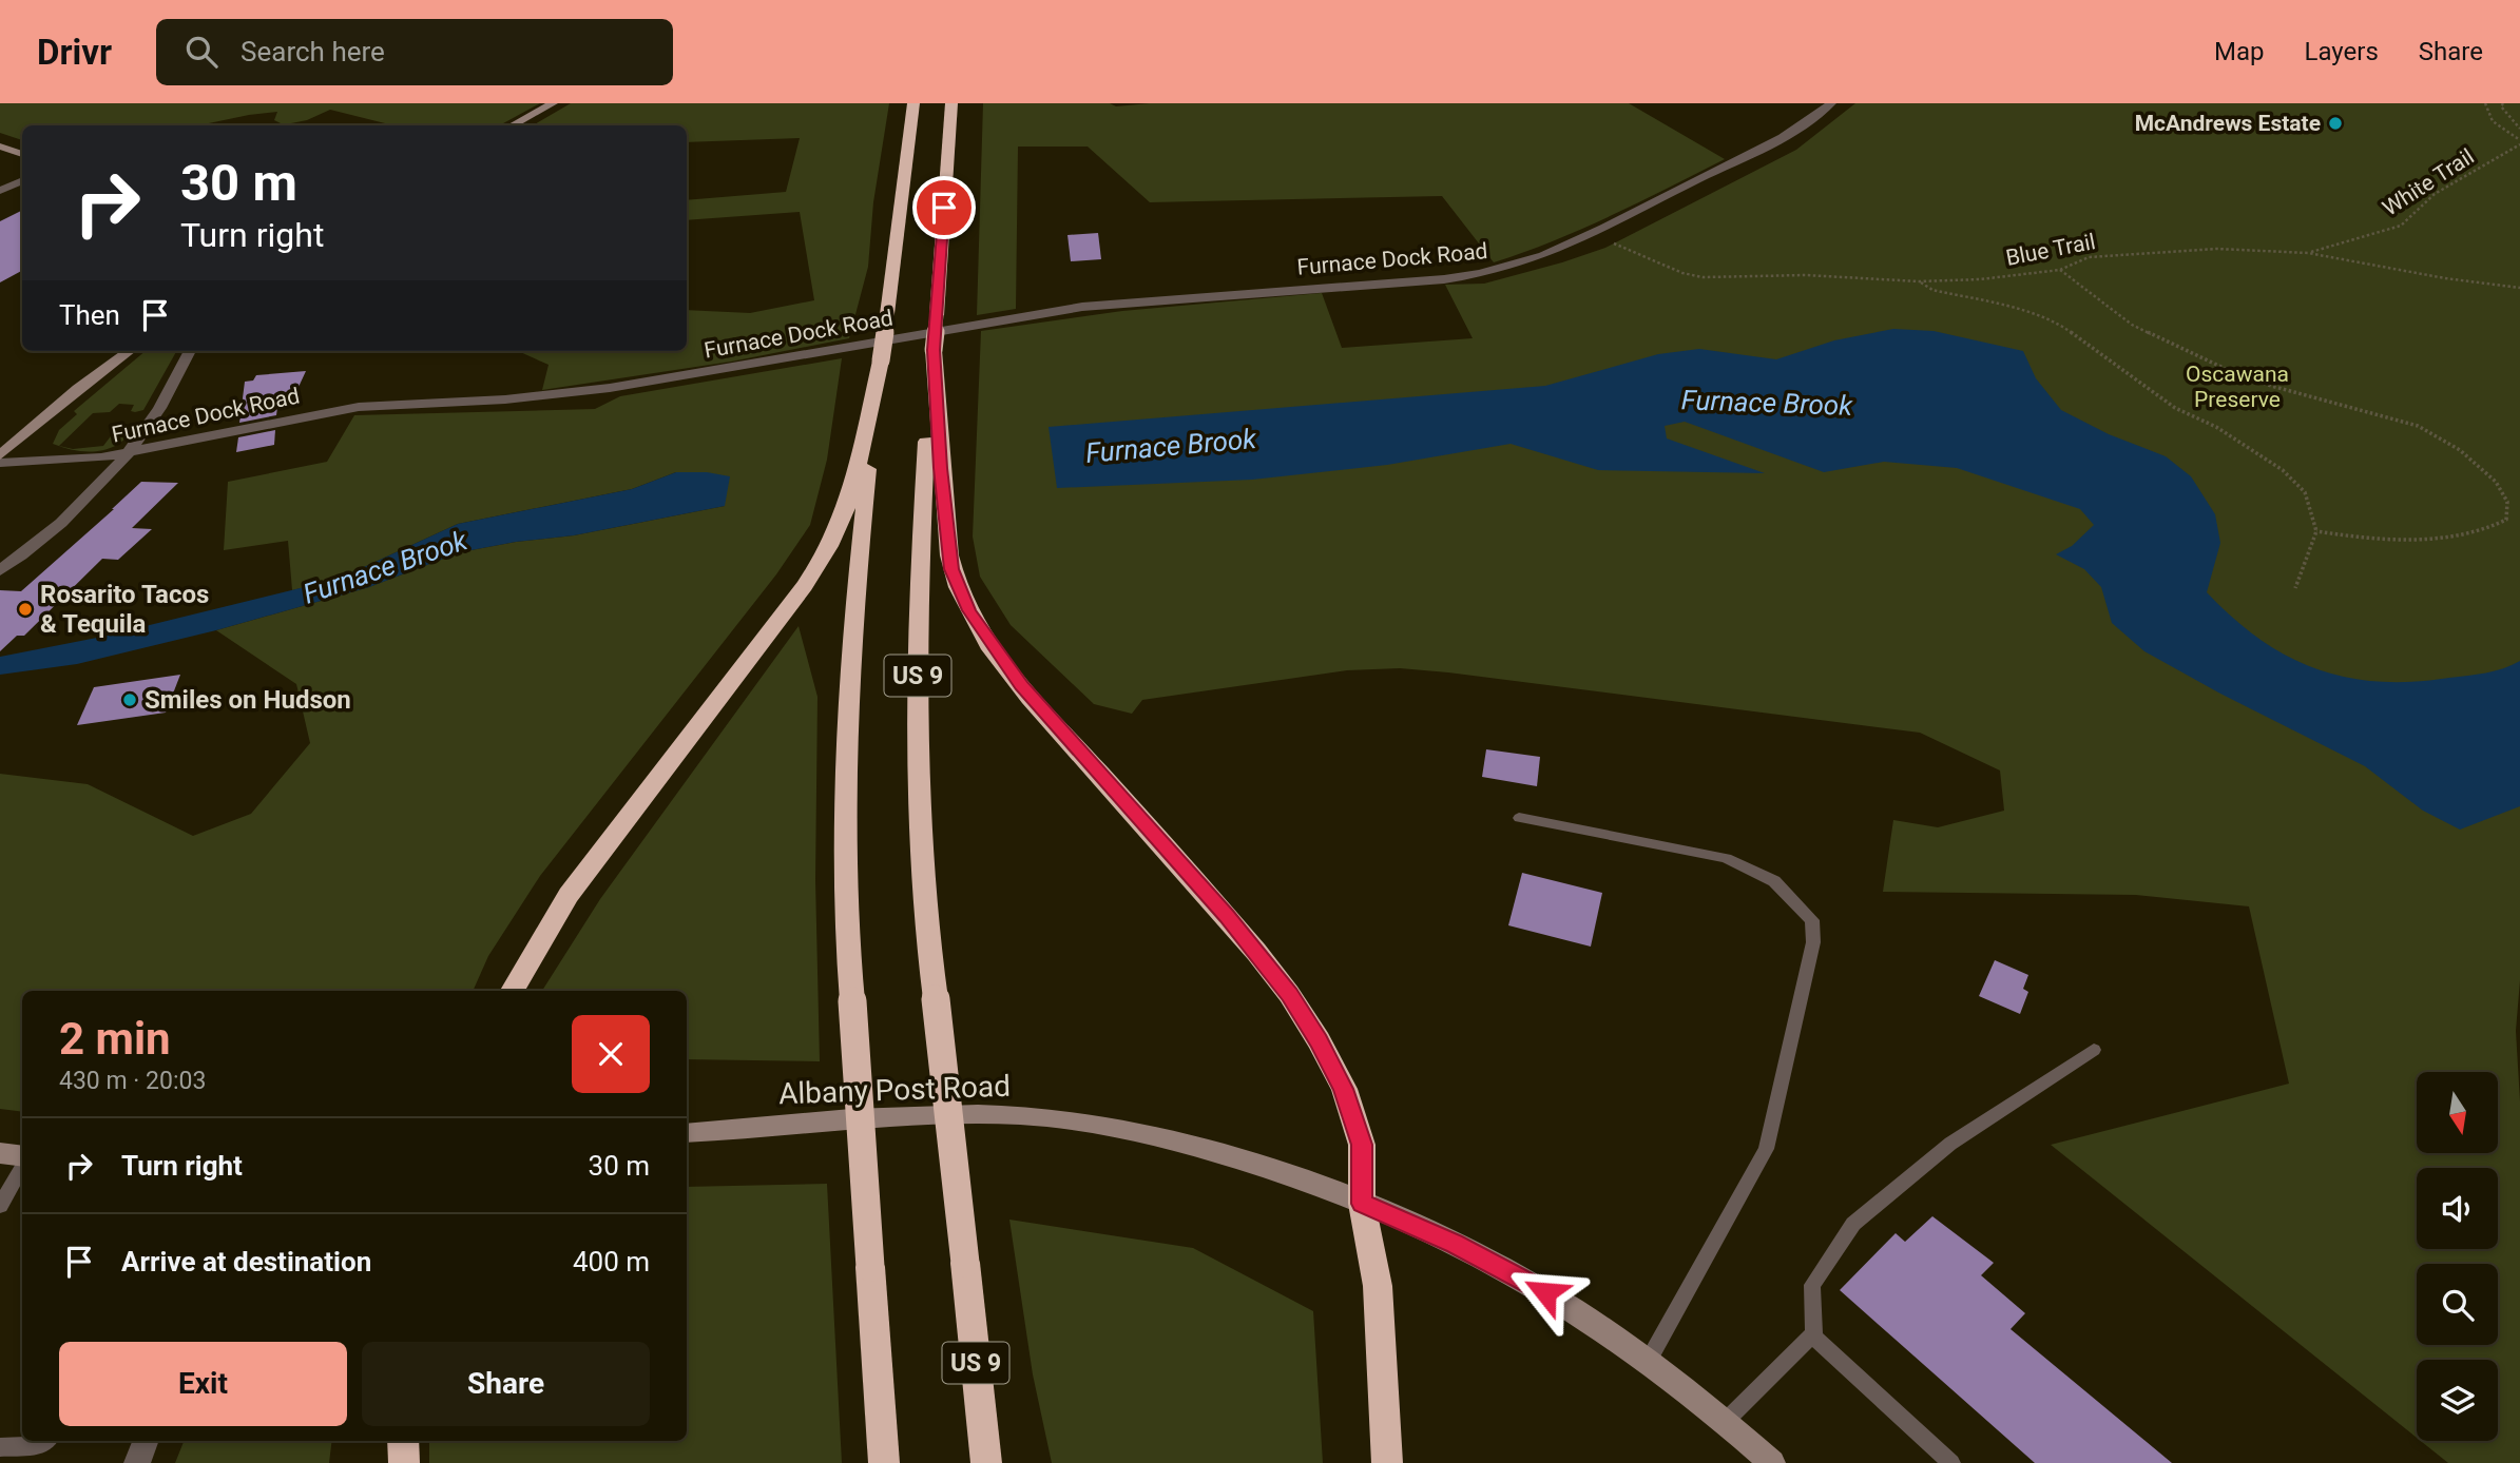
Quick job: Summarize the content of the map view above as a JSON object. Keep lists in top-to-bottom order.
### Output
{
  "streets": {
    "highway": ["US 9"],
    "main road": ["Albany Post Road"],
    "street": ["Furnace Dock Road"],
    "path": ["White Trail", "Blue Trail"]
  },
  "crossings": [
    ["White Trail", "Blue Trail"],
    ["Blue Trail", "Furnace Dock Road"]
  ],
  "water": ["Furnace Brook"],
  "parks": ["Oscawana Preserve"],
  "places": ["McAndrews Estate", "Rosarito Tacos & Tequila", "Smiles on Hudson"],
  "north": "bottom",
  "page": {
    "header": "Drivr",
    "search": "Search here",
    "nav": ["Map", "Layers", "Share"],
    "turn": ["30 m", "Turn right"],
    "then": "Then",
    "heading": ["2 min", "430 m · 20:03"],
    "list": [
      {
        "name": "Turn right",
        "value": "30 m"
      },
      {
        "name": "Arrive at destination",
        "value": "400 m"
      }
    ],
    "buttons": ["Exit", "Share"]
  }
}
